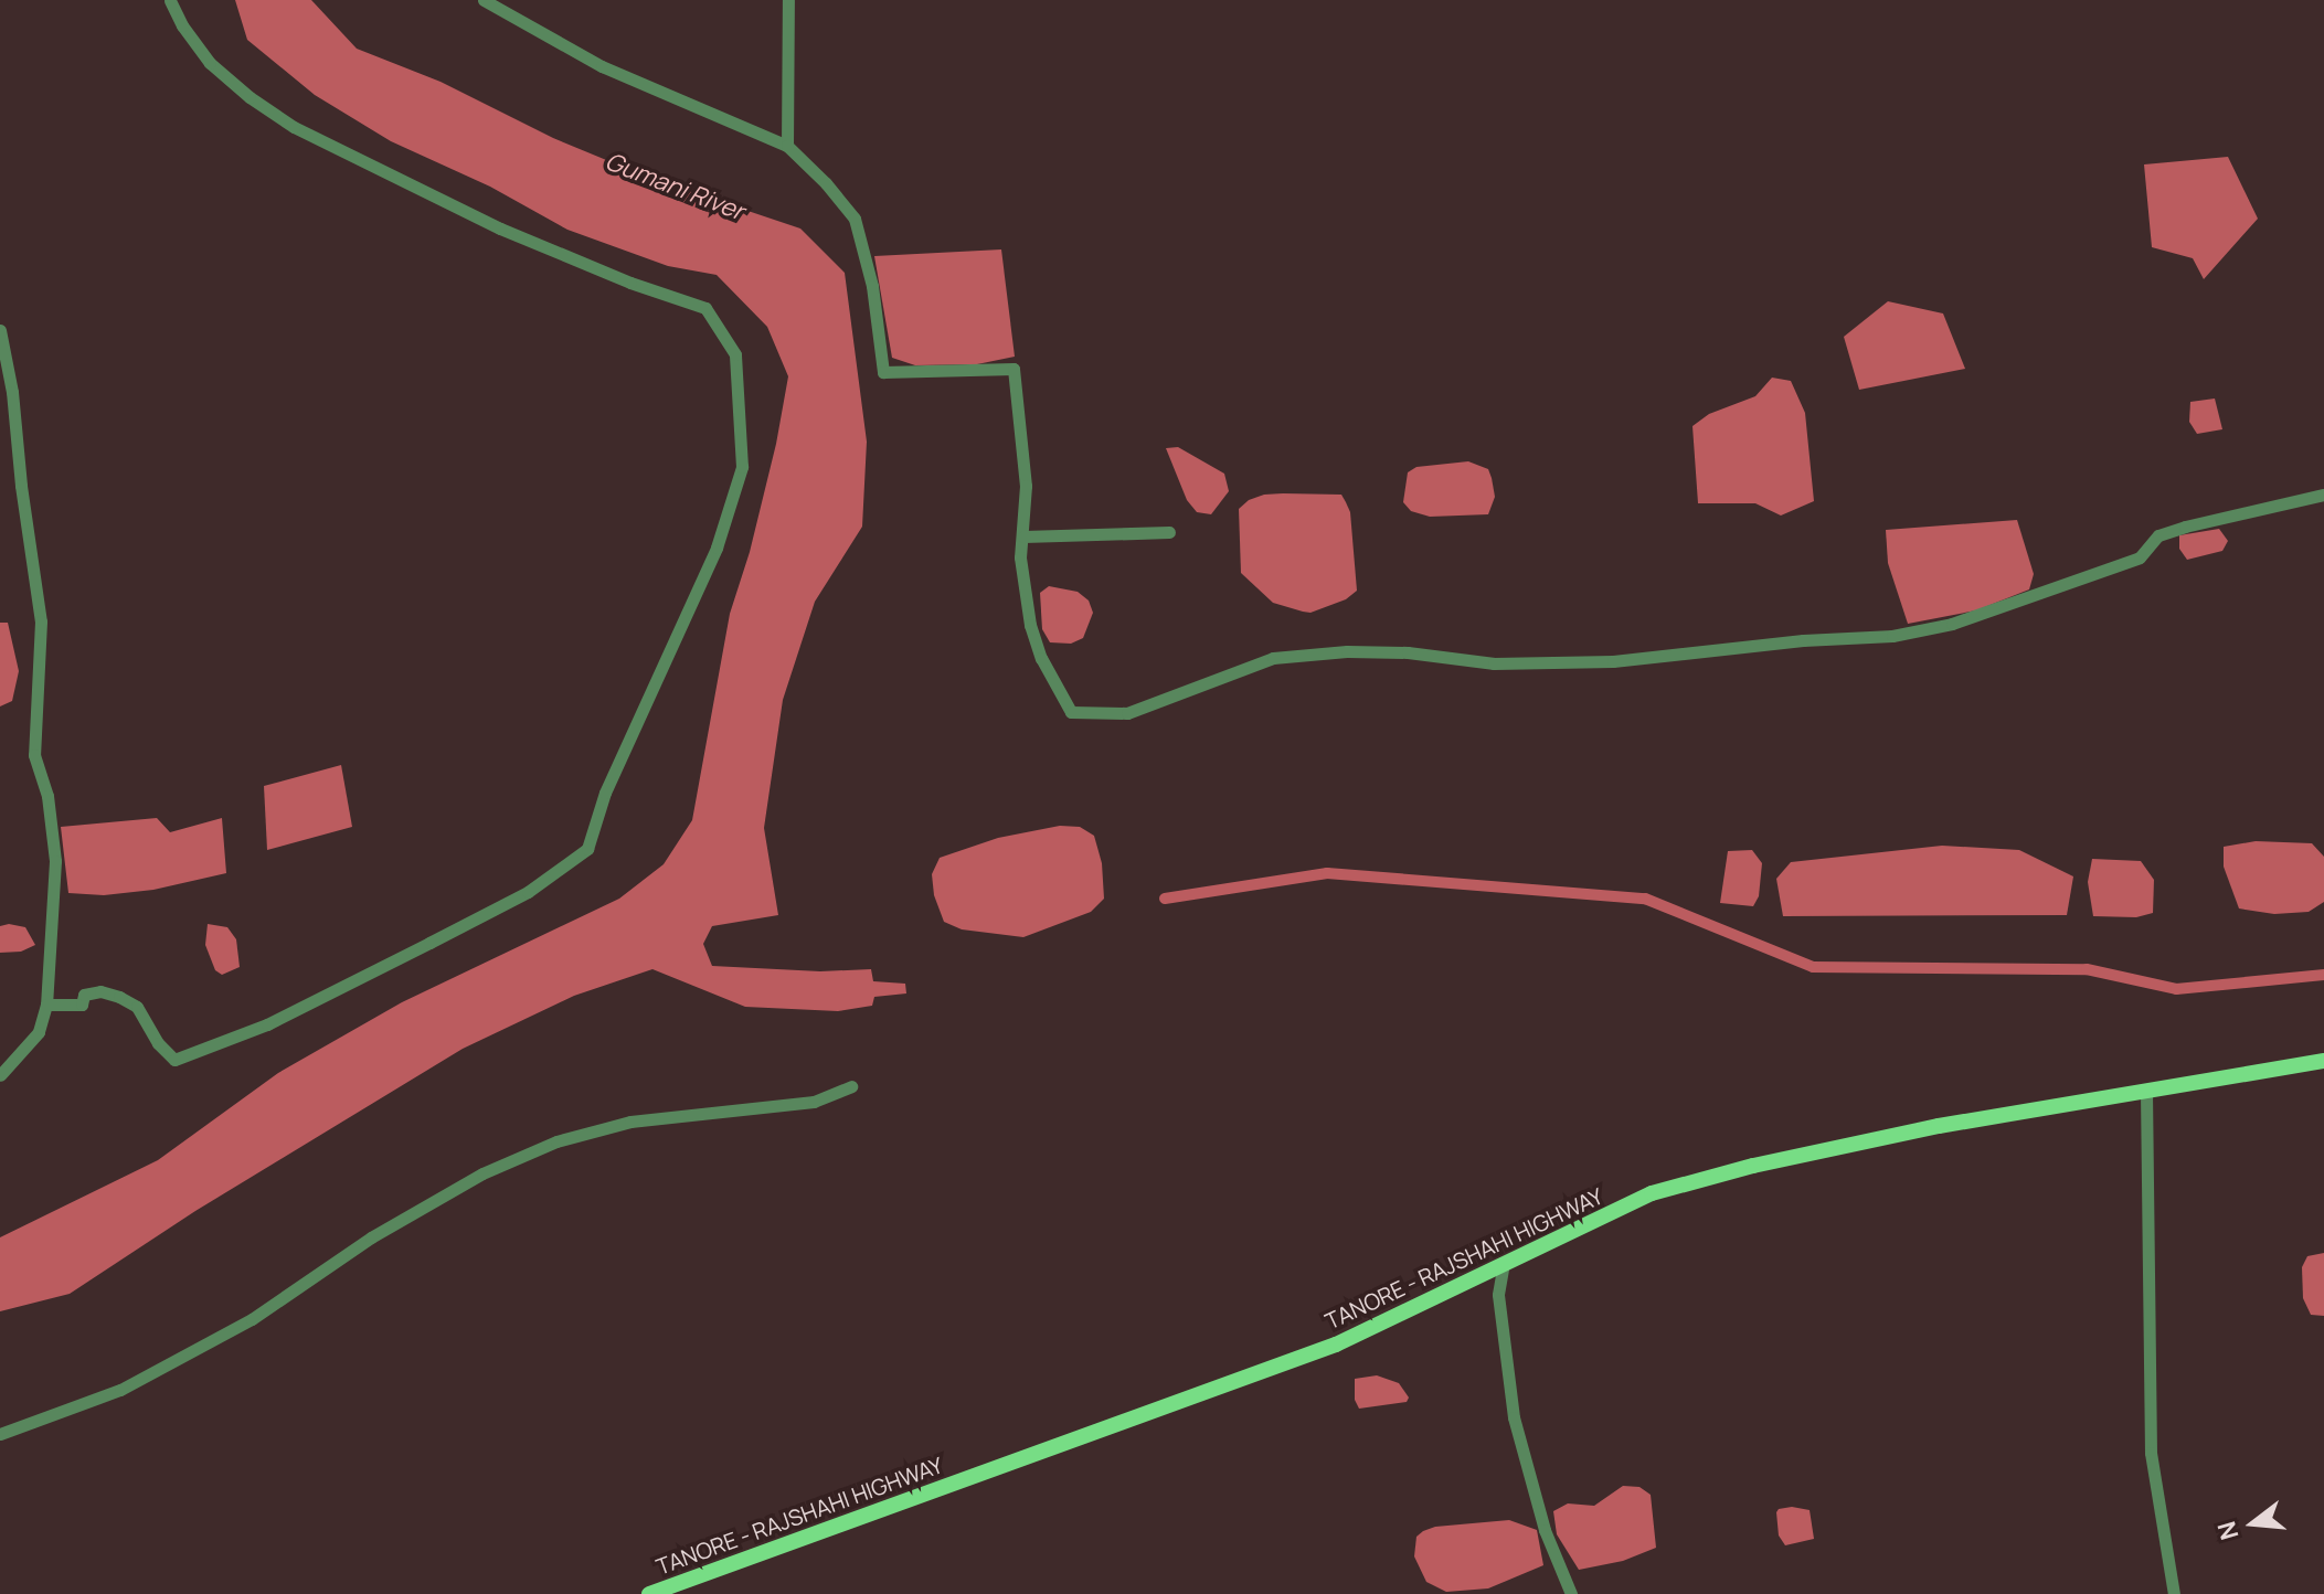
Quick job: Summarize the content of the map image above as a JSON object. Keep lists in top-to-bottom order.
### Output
{
  "streets": {
    "main road": ["TANORE - RAJSHAHI HIGHWAY"]
  },
  "water": ["Gumani River"],
  "north": "left"
}
